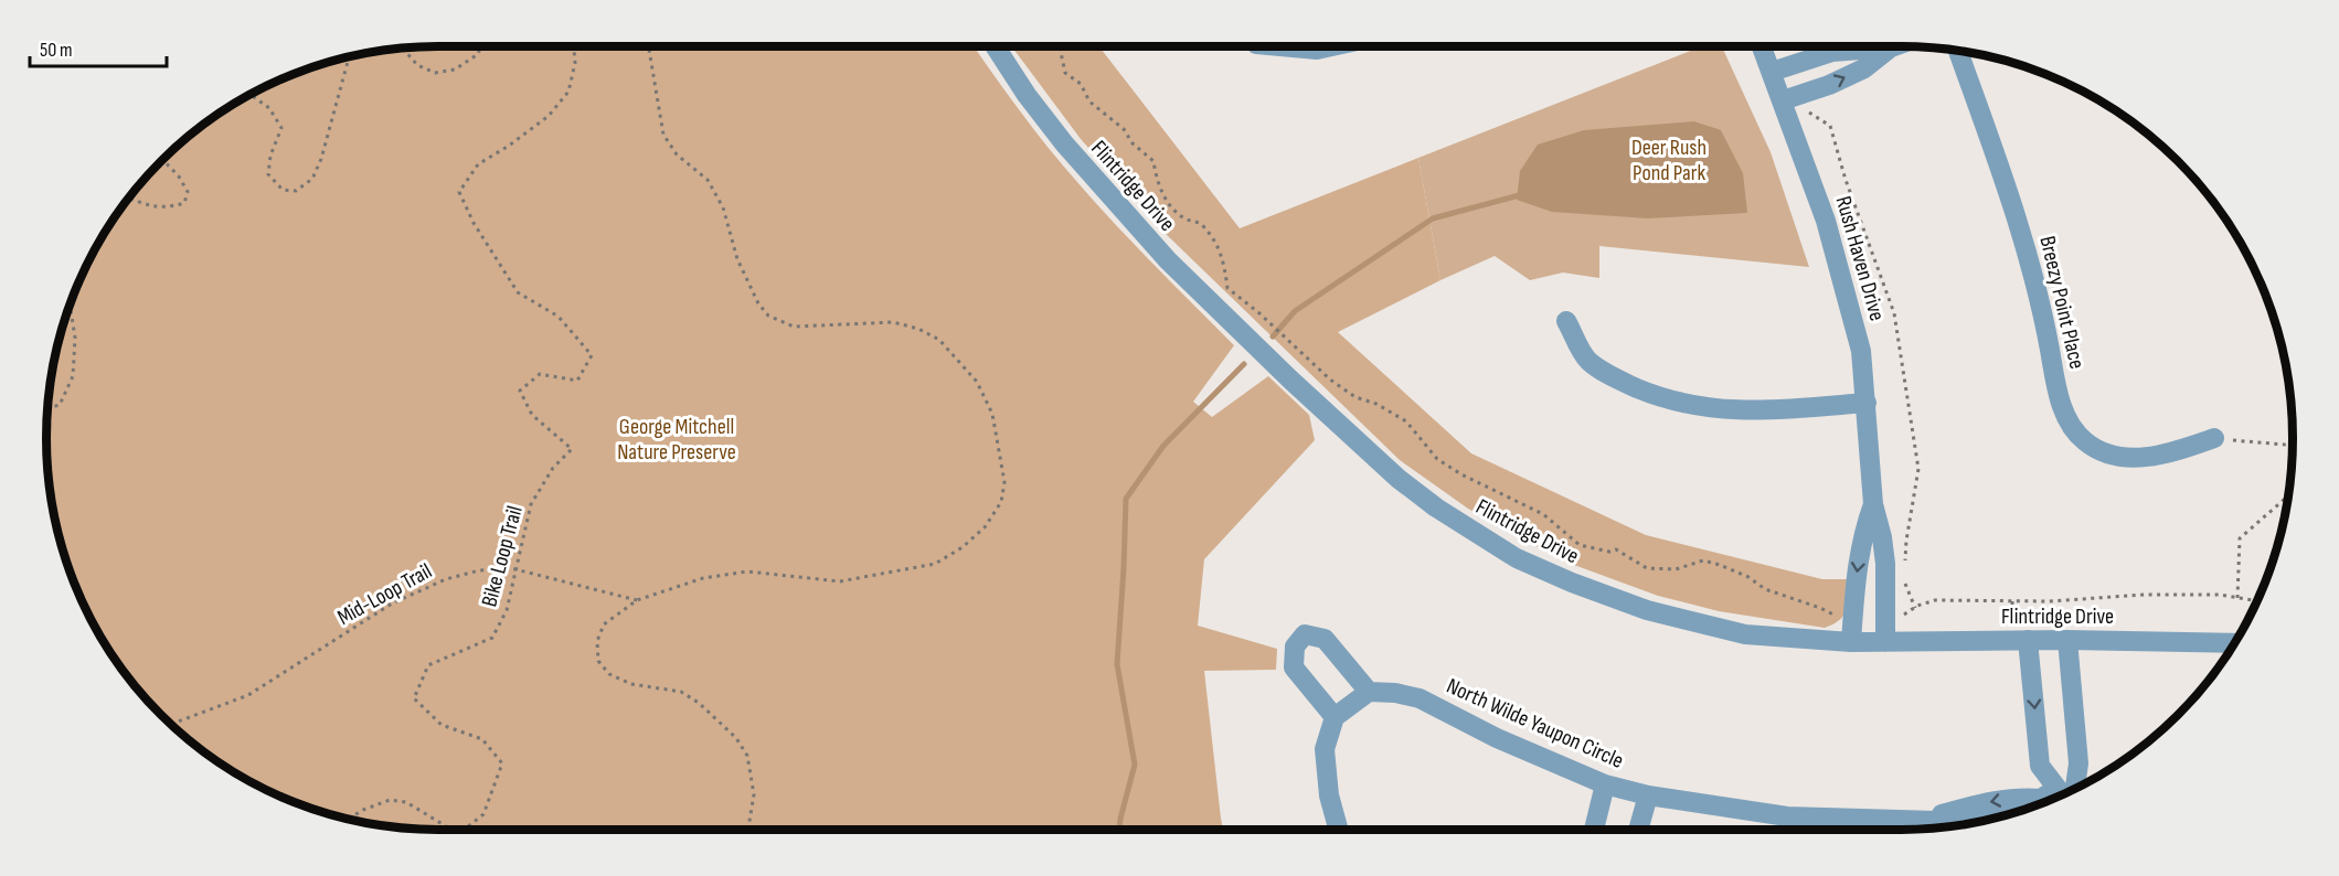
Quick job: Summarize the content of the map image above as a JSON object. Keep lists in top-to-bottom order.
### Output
{
  "streets": {
    "street": [
      "Flintridge Drive",
      "Rush Haven Drive",
      "Breezy Point Place",
      "North Wilde Yaupon Circle"
    ],
    "path": ["Bike Loop Trail", "Mid-Loop Trail"]
  },
  "crossings": [
    ["Flintridge Drive", "Rush Haven Drive"],
    ["Bike Loop Trail", "Mid-Loop Trail"]
  ],
  "parks": ["Deer Rush Pond Park", "George Mitchell Nature Preserve"],
  "scale_bar": "50 m"
}
